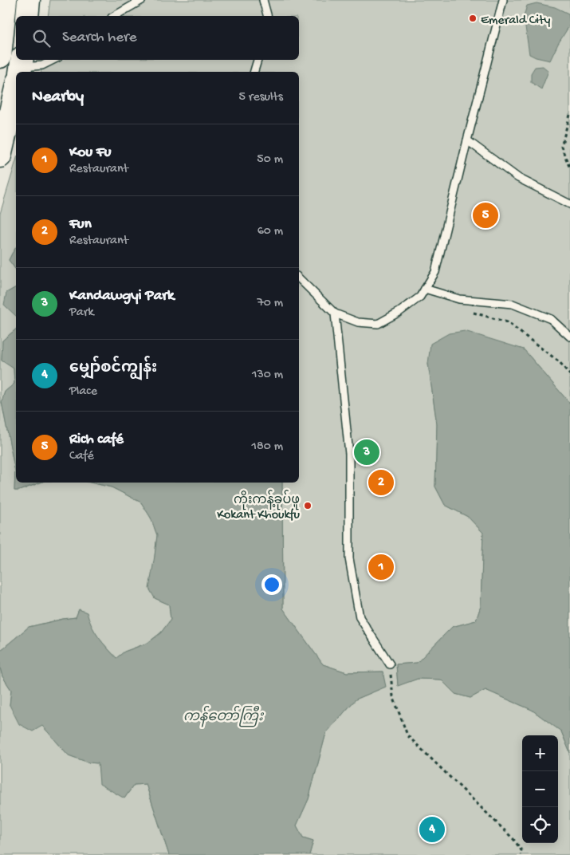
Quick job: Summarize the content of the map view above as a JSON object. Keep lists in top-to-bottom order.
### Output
{
  "water": ["ကန်တော်ကြီး"],
  "places": ["Emerald City", "ကိုးကန့်ခုပ်ဖူ Kokant Khoukfu"],
  "page": {
    "search": "Search here",
    "heading": ["Nearby", "5 results"],
    "list": [
      {
        "mark": "1",
        "name": "Kou Fu",
        "note": "Restaurant",
        "value": "50 m"
      },
      {
        "mark": "2",
        "name": "Fun",
        "note": "Restaurant",
        "value": "60 m"
      },
      {
        "mark": "3",
        "name": "Kandawgyi Park",
        "note": "Park",
        "value": "70 m"
      },
      {
        "mark": "4",
        "name": "မျှော်စင်ကျွန်း",
        "note": "Place",
        "value": "130 m"
      },
      {
        "mark": "5",
        "name": "Rich café",
        "note": "Café",
        "value": "180 m"
      }
    ],
    "pins": [
      "5",
      "3",
      "2",
      "1",
      "4"
    ],
    "map_buttons": ["+", "−"]
  }
}
